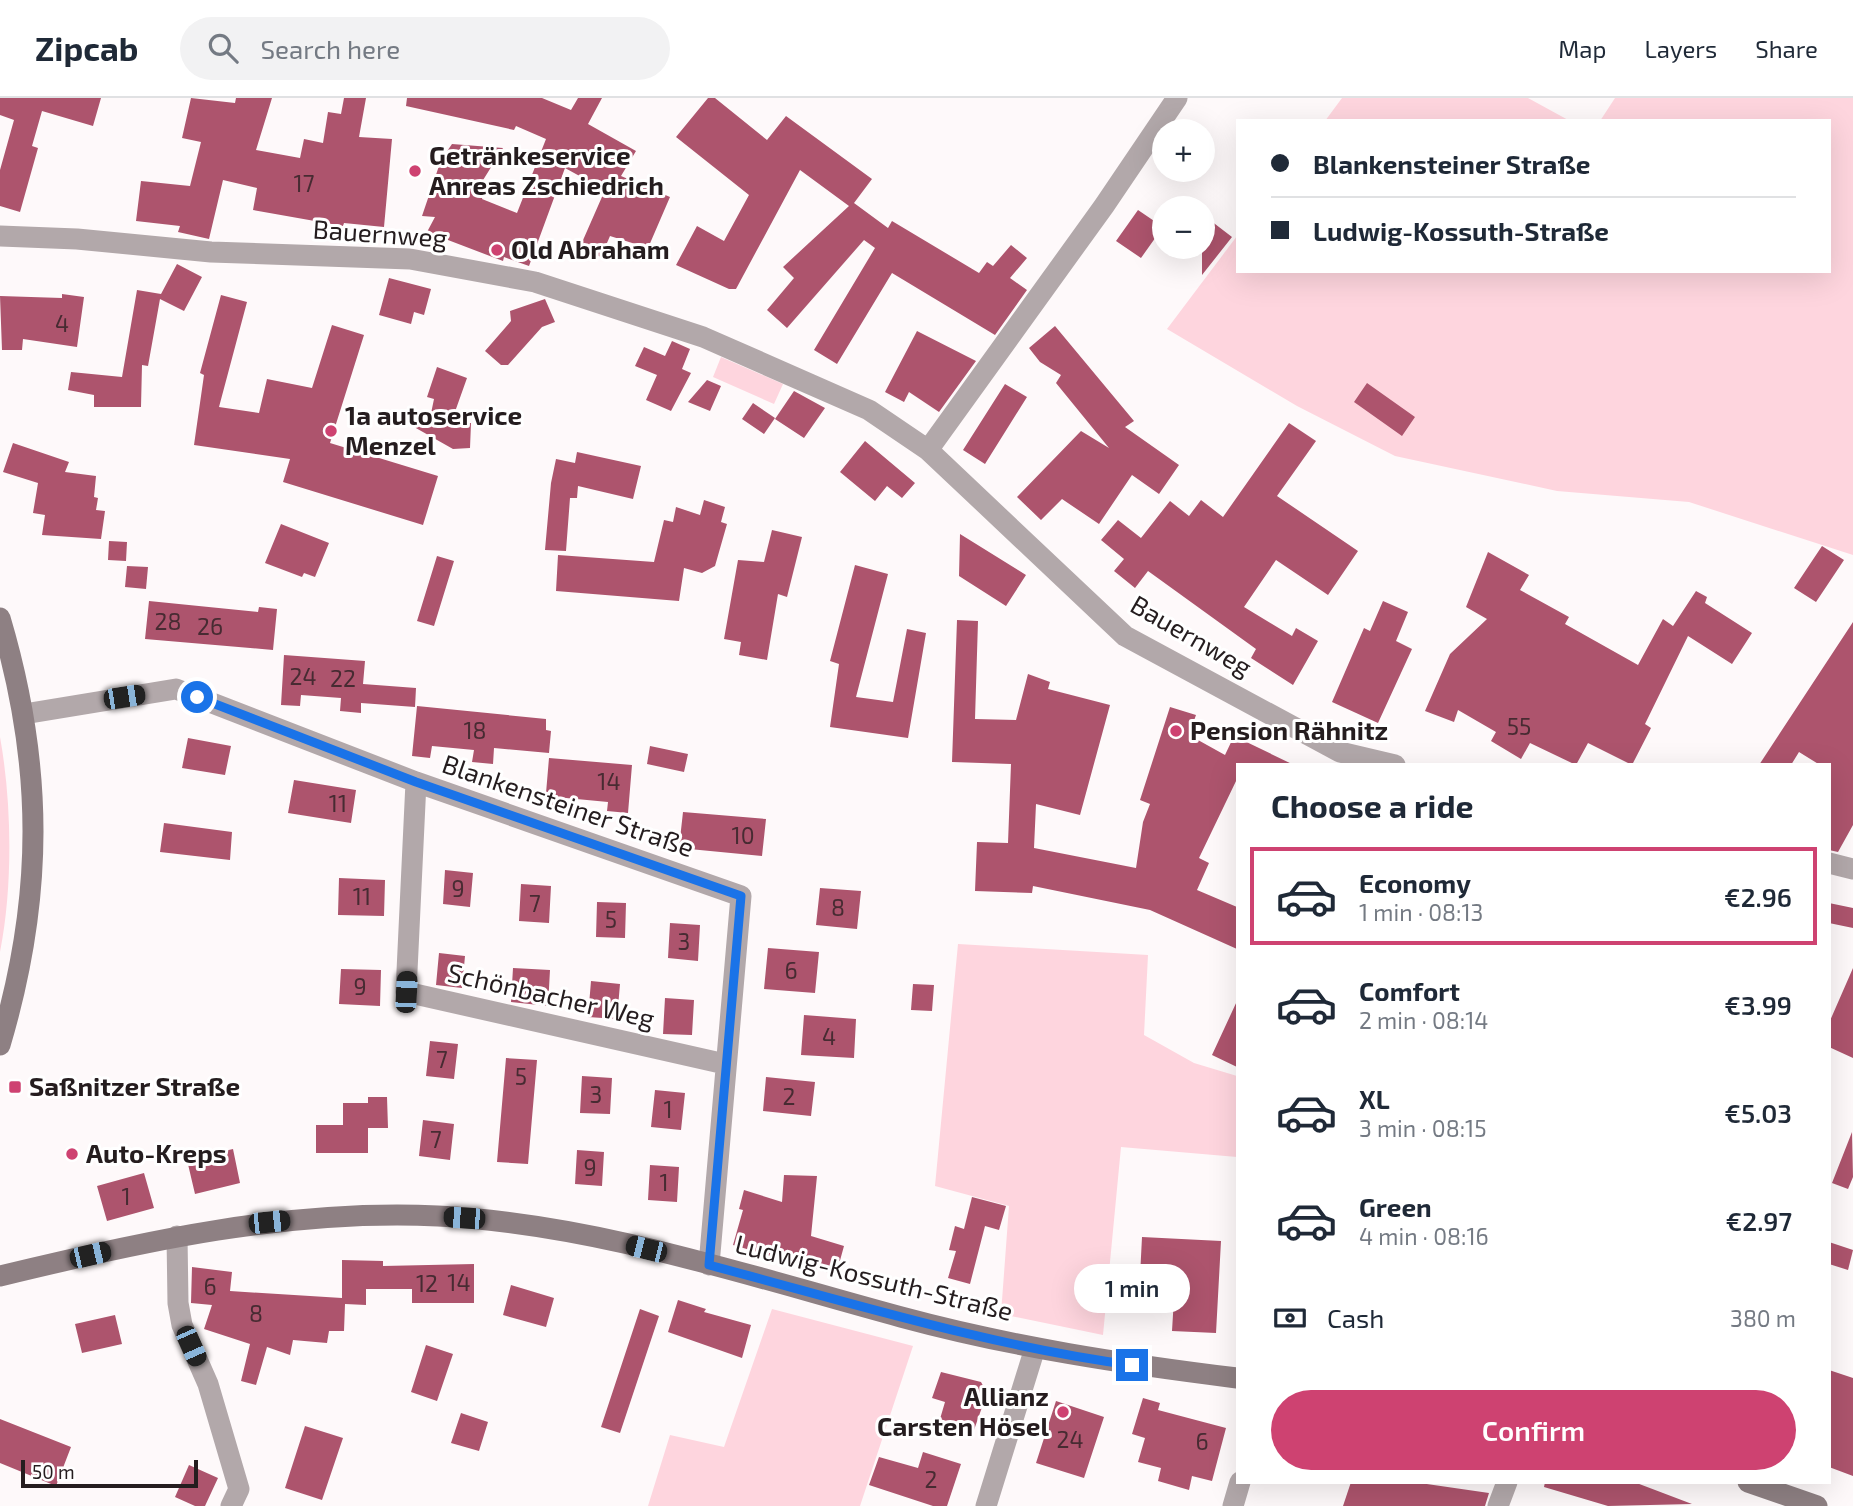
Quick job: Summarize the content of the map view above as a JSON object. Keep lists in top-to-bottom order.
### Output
{
  "streets": {
    "street": [
      "Bauernweg",
      "Blankensteiner Straße",
      "Schönbacher Weg",
      "Ludwig-Kossuth-Straße"
    ]
  },
  "crossings": [
    ["Blankensteiner Straße", "Schönbacher Weg"],
    ["Blankensteiner Straße", "Ludwig-Kossuth-Straße"]
  ],
  "places": {
    "other": [
      "Getränkeservice Anreas Zschiedrich",
      "Old Abraham",
      "1a autoservice Menzel",
      "Pension Rähnitz",
      "Auto-Kreps",
      "Allianz Carsten Hösel"
    ],
    "transit": ["Saßnitzer Straße"]
  },
  "house_numbers": [
    "17",
    "4",
    "28",
    "26",
    "24",
    "22",
    "55",
    "18",
    "14",
    "11",
    "10",
    "9",
    "11",
    "7",
    "8",
    "5",
    "3",
    "6",
    "9",
    "4",
    "7",
    "5",
    "3",
    "2",
    "1",
    "7",
    "9",
    "1",
    "1",
    "14",
    "12",
    "6",
    "8",
    "24",
    "6",
    "2"
  ],
  "scale_bar": "50 m",
  "page": {
    "header": "Zipcab",
    "search": "Search here",
    "nav": ["Map", "Layers", "Share"],
    "map_buttons": ["+", "−"],
    "banner": ["Blankensteiner Straße", "Ludwig-Kossuth-Straße"],
    "heading": "Choose a ride",
    "list": [
      {
        "name": "Economy",
        "note": "1 min · 08:13",
        "value": "€2.96"
      },
      {
        "name": "Comfort",
        "note": "2 min · 08:14",
        "value": "€3.99"
      },
      {
        "name": "XL",
        "note": "3 min · 08:15",
        "value": "€5.03"
      },
      {
        "name": "Green",
        "note": "4 min · 08:16",
        "value": "€2.97"
      }
    ],
    "bubble": "1 min",
    "pay": ["Cash", "380 m"],
    "buttons": "Confirm",
    "scale": "50 m"
  }
}
